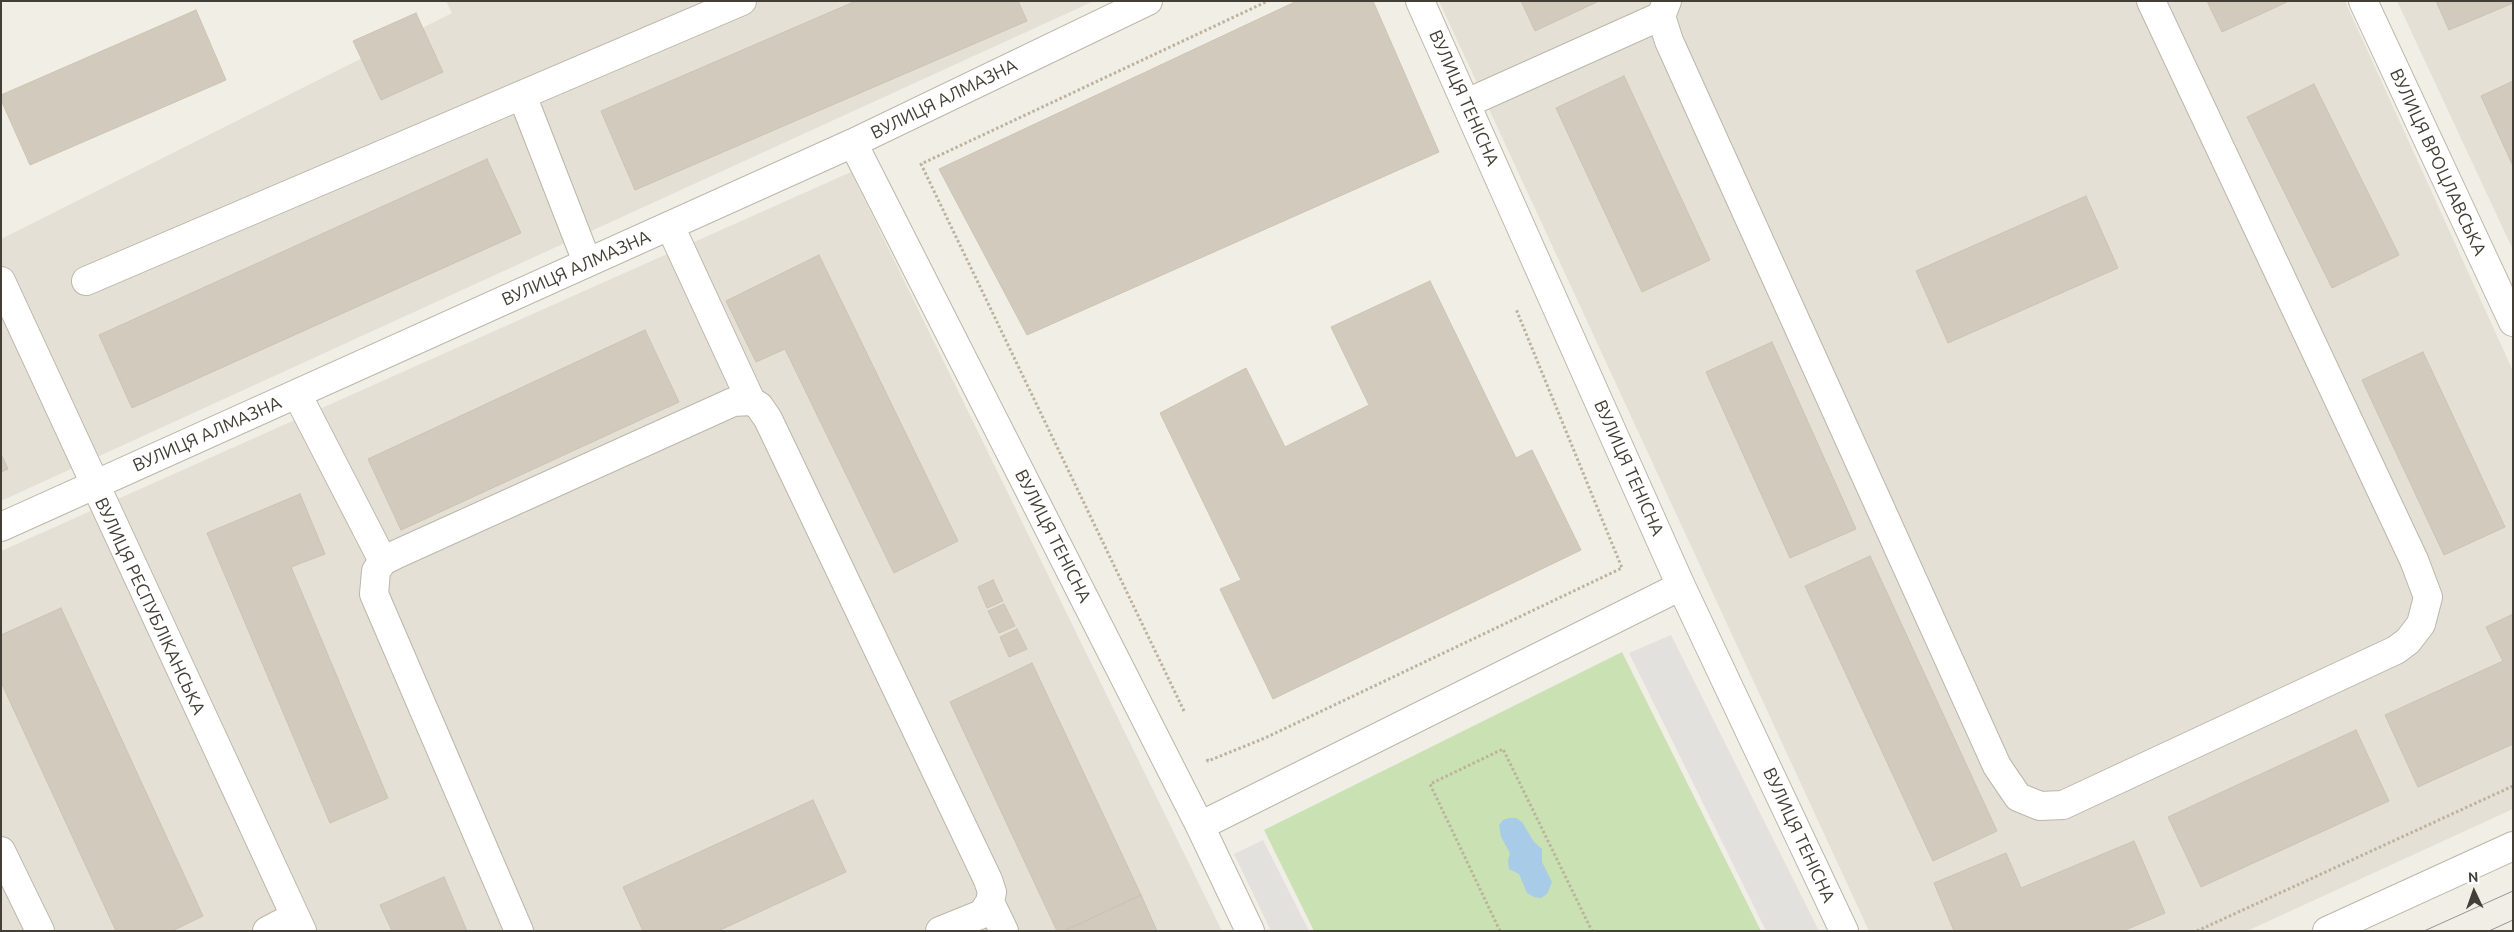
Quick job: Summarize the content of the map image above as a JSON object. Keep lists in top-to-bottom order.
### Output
{
  "streets": {
    "street": [
      "ВУЛИЦЯ ТЕНІСНА",
      "ВУЛИЦЯ АЛМАЗНА",
      "ВУЛИЦЯ ВРОЦЛАВСЬКА",
      "ВУЛИЦЯ РЕСПУБЛІКАНСЬКА"
    ]
  },
  "crossings": [
    ["ВУЛИЦЯ ТЕНІСНА", "ВУЛИЦЯ АЛМАЗНА"],
    ["ВУЛИЦЯ АЛМАЗНА", "ВУЛИЦЯ РЕСПУБЛІКАНСЬКА"]
  ],
  "north": "top"
}
